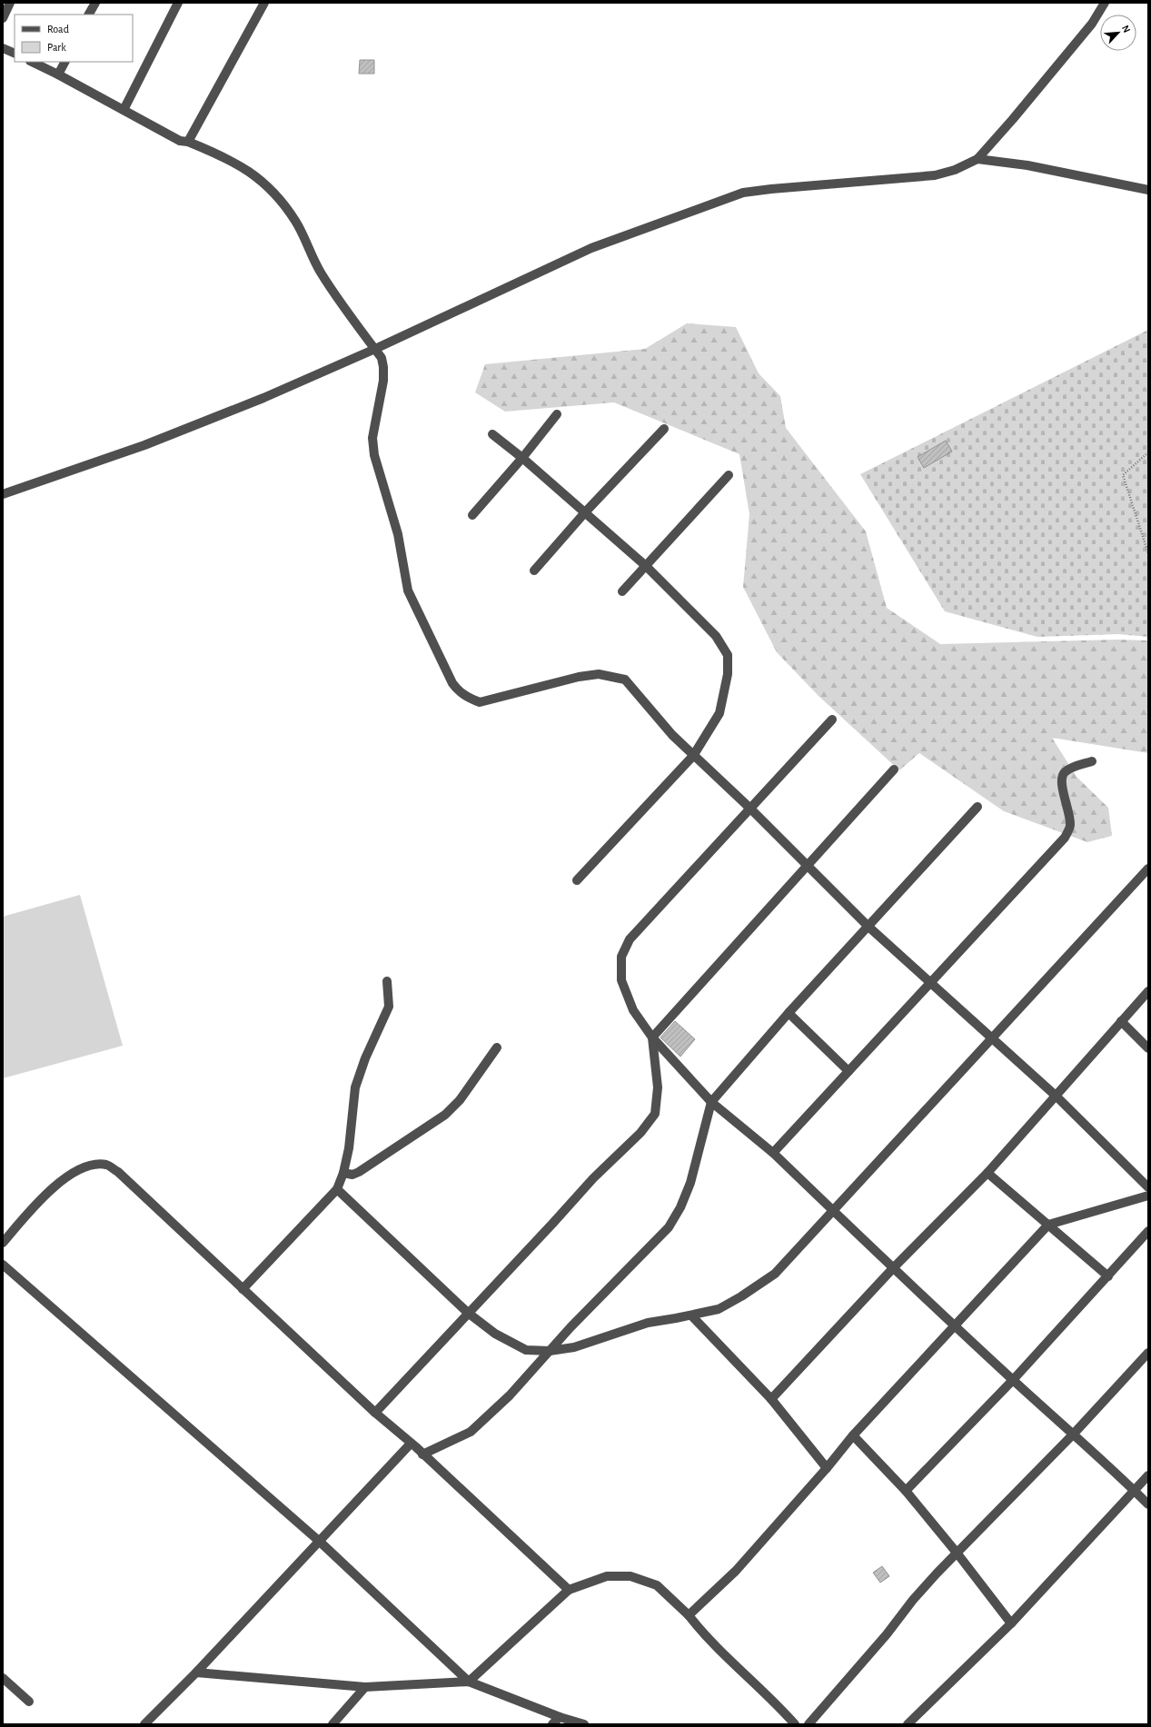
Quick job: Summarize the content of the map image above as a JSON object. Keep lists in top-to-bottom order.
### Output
{
  "legend": ["Road", "Park"],
  "north": "top right"
}
